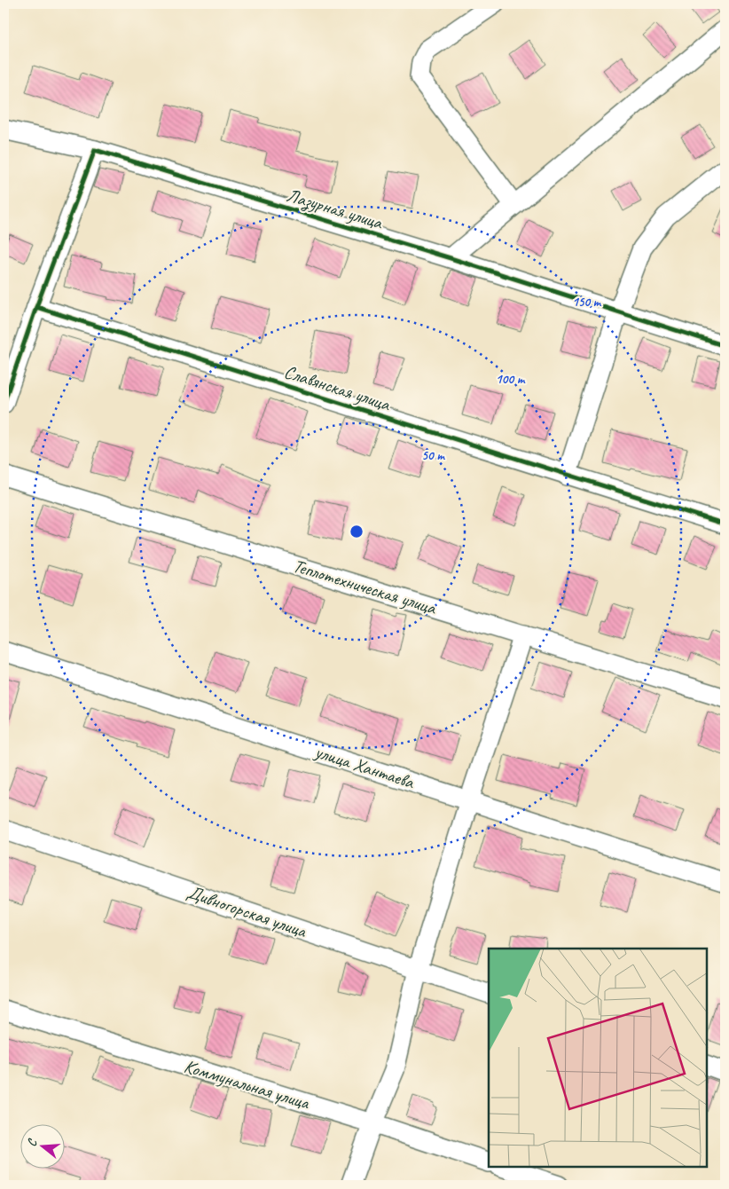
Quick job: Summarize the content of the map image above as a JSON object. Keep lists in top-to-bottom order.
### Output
{
  "streets": {
    "street": [
      "Лазурная улица",
      "Славянская улица",
      "Теплотехническая улица",
      "улица Хантаева",
      "Дивногорская улица",
      "Коммунальная улица"
    ]
  },
  "north": "left",
  "rings": ["150 m", "100 m", "50 m"]
}
